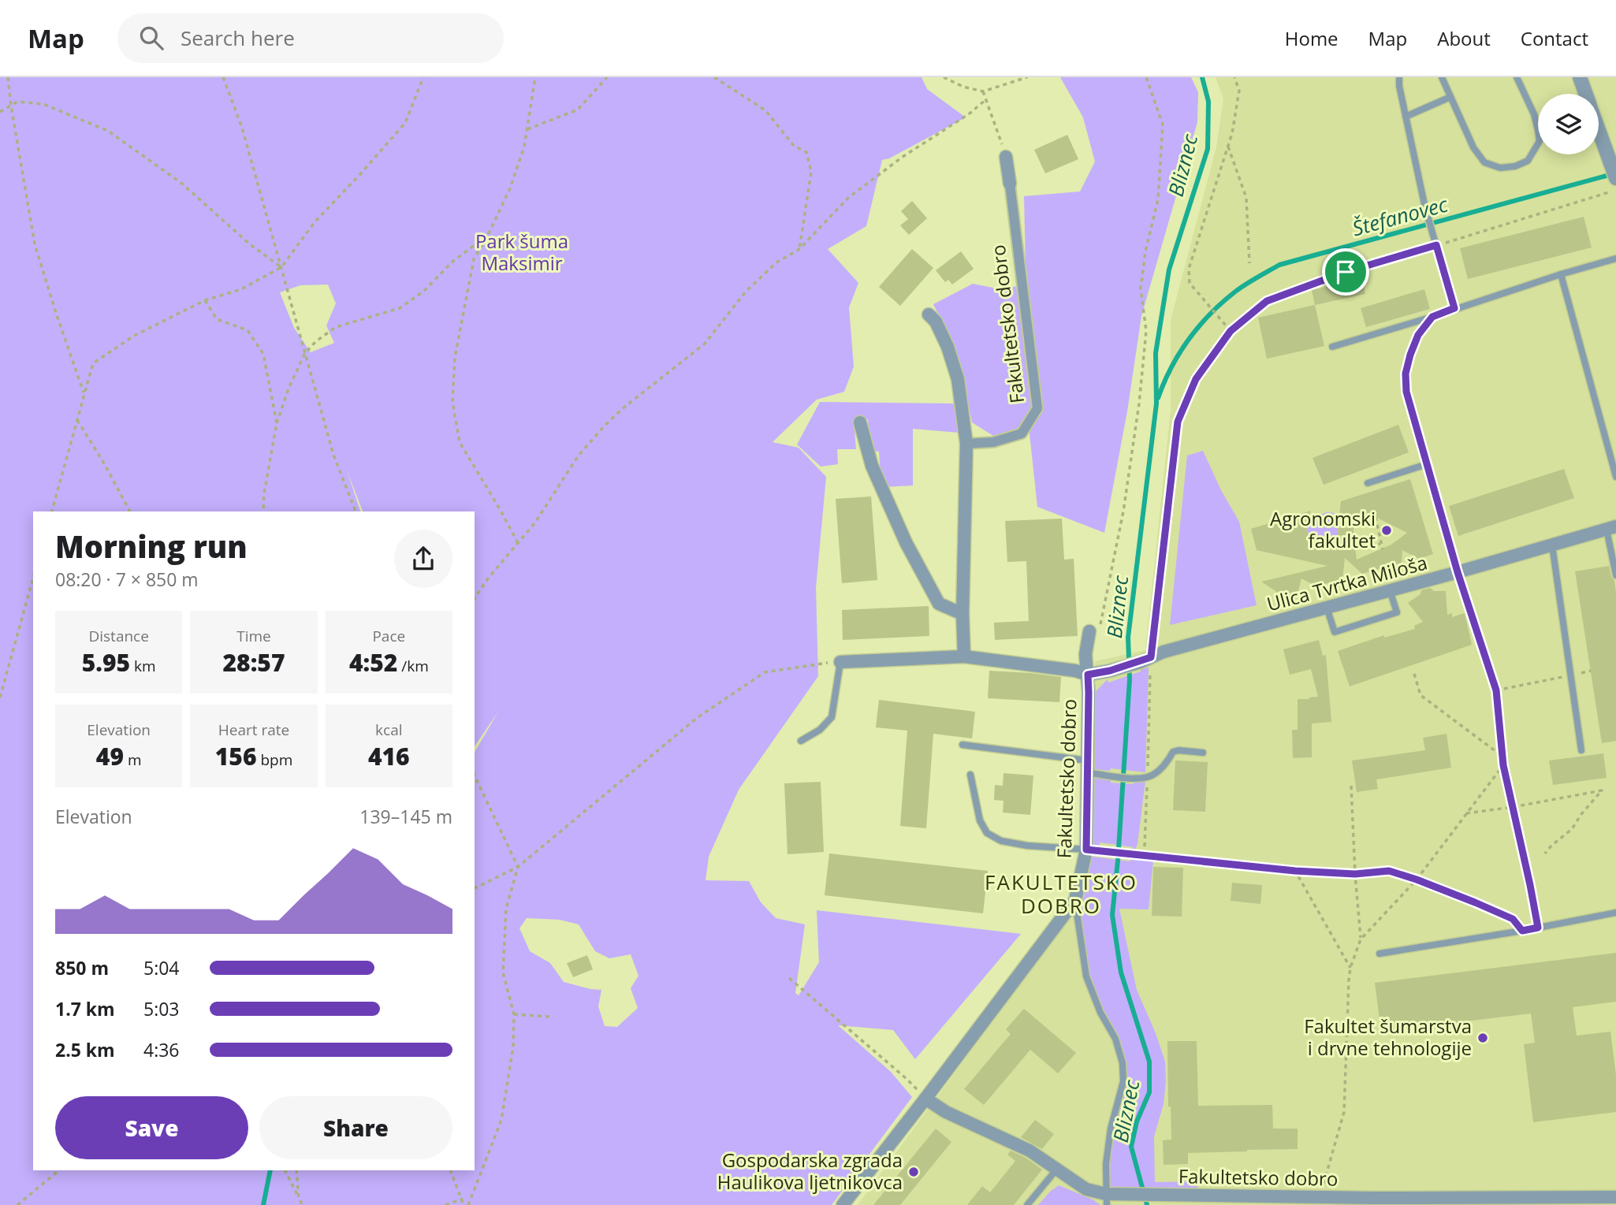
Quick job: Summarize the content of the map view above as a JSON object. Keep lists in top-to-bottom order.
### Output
{
  "streets": {
    "street": ["Fakultetsko dobro", "Ulica Tvrtka Miloša"]
  },
  "crossings": [
    ["Fakultetsko dobro", "Ulica Tvrtka Miloša"]
  ],
  "districts": ["FAKULTETSKO DOBRO"],
  "water": ["Bliznec", "Štefanovec"],
  "parks": ["Park šuma Maksimir"],
  "places": ["Agronomski fakultet", "Fakultet šumarstva i drvne tehnologije", "Gospodarska zgrada Haulikova ljetnikovca"],
  "page": {
    "header": "Map",
    "search": "Search here",
    "nav": [
      "Home",
      "Map",
      "About",
      "Contact"
    ],
    "heading": ["Morning run", "08:20 · 7 × 850 m"],
    "stats": [
      ["Distance", "5.95 km"],
      ["Time", "28:57"],
      ["Pace", "4:52 /km"],
      ["Elevation", "49 m"],
      ["Heart rate", "156 bpm"],
      ["kcal", "416"]
    ],
    "chart": ["Elevation", "139–145 m"],
    "list": [
      {
        "name": "850 m",
        "note": "5:04"
      },
      {
        "name": "1.7 km",
        "note": "5:03"
      },
      {
        "name": "2.5 km",
        "note": "4:36"
      }
    ],
    "buttons": ["Save", "Share"]
  }
}
